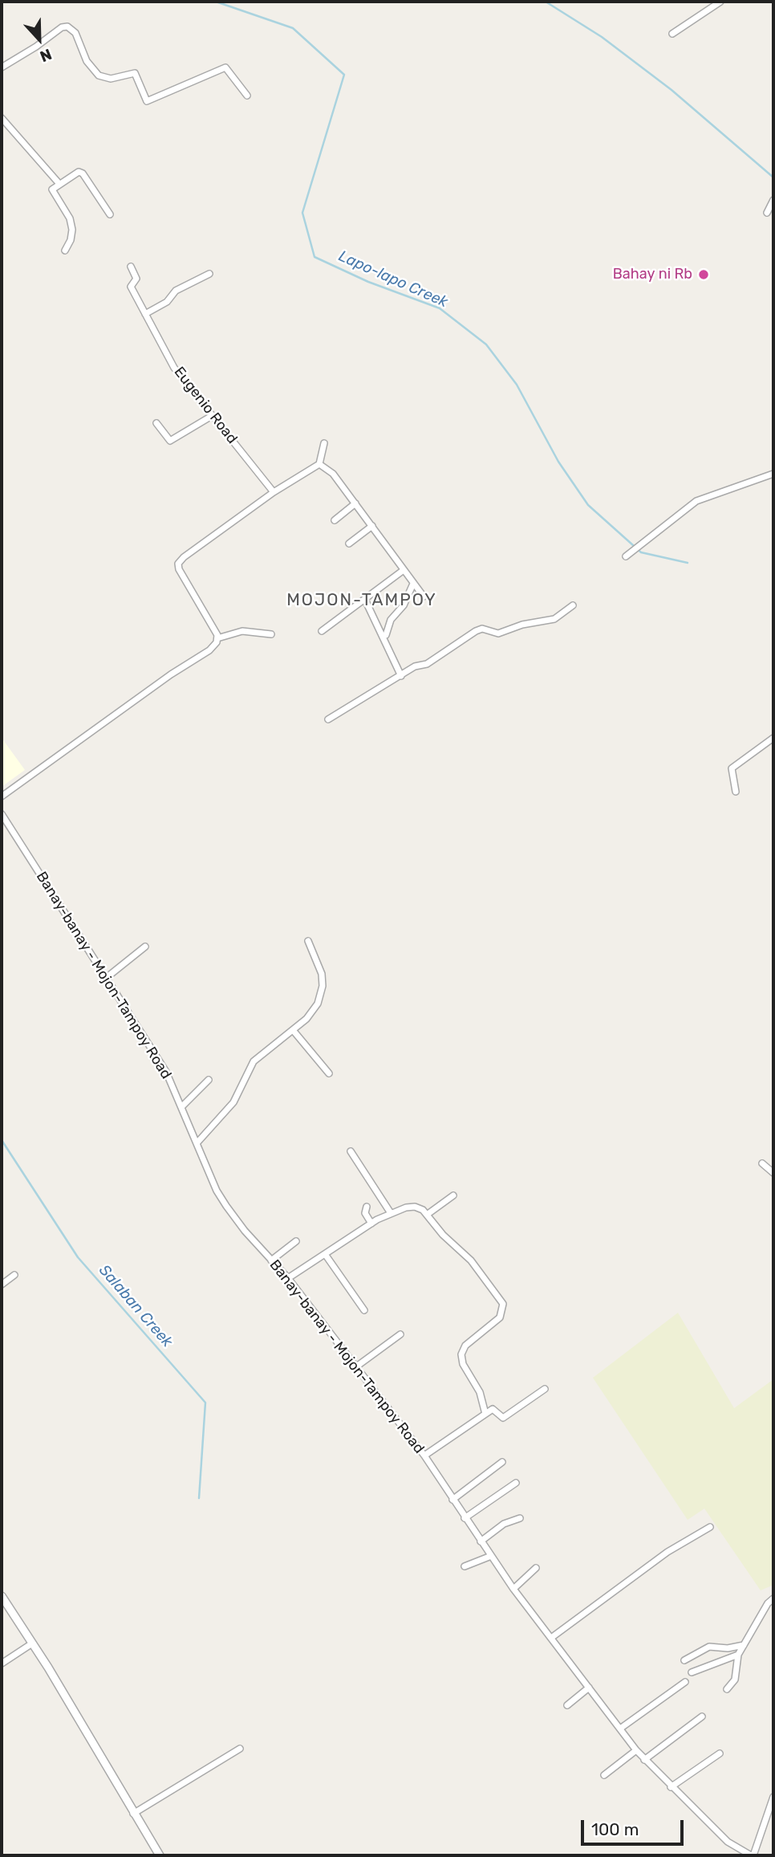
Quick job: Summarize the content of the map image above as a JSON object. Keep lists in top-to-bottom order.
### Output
{
  "streets": {
    "street": ["Eugenio Road", "Banay-banay - Mojon-Tampoy Road"]
  },
  "districts": ["MOJON-TAMPOY"],
  "water": ["Lapo-lapo Creek", "Salaban Creek"],
  "places": ["Bahay ni Rb"],
  "scale_bar": "100 m",
  "north": "bottom"
}
